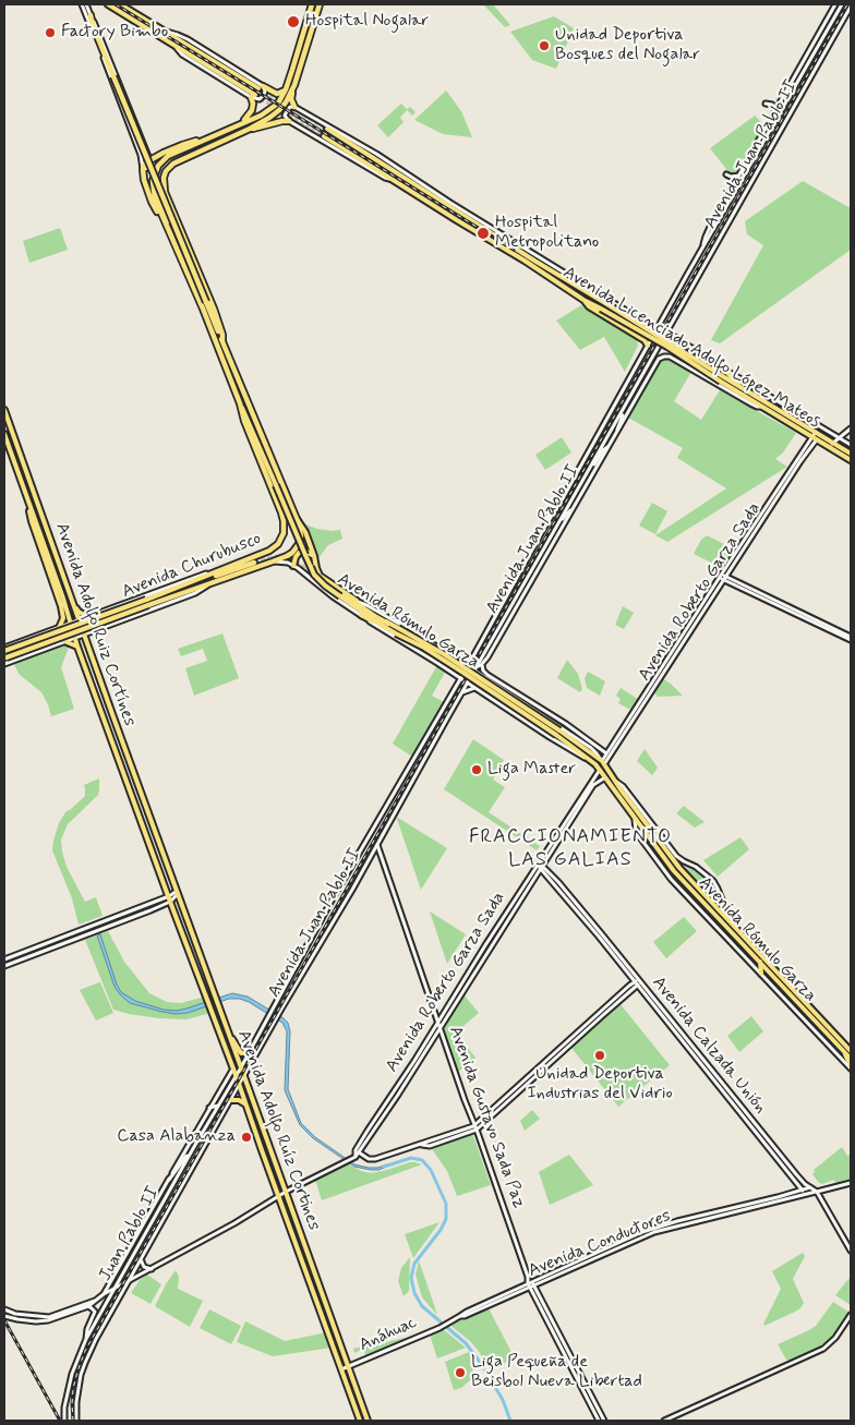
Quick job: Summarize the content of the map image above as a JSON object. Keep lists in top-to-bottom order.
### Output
{
  "streets": {
    "highway": ["Avenida Churubusco"],
    "main road": [
      "Avenida Licenciado Adolfo López Mateos",
      "Avenida Rómulo Garza",
      "Avenida Adolfo Ruiz Cortínes",
      "Avenida Adolfo Ruíz Cortines"
    ],
    "street": [
      "Avenida Juan Pablo II",
      "Avenida Roberto Garza Sada",
      "Avenida Calzada Unión",
      "Avenida Gustavo Sada Paz",
      "Juan Pablo II",
      "Avenida Conductores",
      "Anáhuac"
    ]
  },
  "crossings": [
    ["Avenida Juan Pablo II", "Avenida Rómulo Garza"],
    ["Avenida Juan Pablo II", "Avenida Gustavo Sada Paz"],
    ["Avenida Juan Pablo II", "Avenida Adolfo Ruíz Cortines"],
    ["Avenida Juan Pablo II", "Juan Pablo II"],
    ["Avenida Licenciado Adolfo López Mateos", "Avenida Roberto Garza Sada"],
    ["Avenida Churubusco", "Avenida Rómulo Garza"],
    ["Avenida Roberto Garza Sada", "Avenida Rómulo Garza"],
    ["Avenida Roberto Garza Sada", "Avenida Calzada Unión"],
    ["Avenida Roberto Garza Sada", "Avenida Gustavo Sada Paz"],
    ["Avenida Adolfo Ruiz Cortínes", "Avenida Adolfo Ruíz Cortines"],
    ["Avenida Calzada Unión", "Avenida Conductores"],
    ["Avenida Gustavo Sada Paz", "Avenida Conductores"],
    ["Avenida Adolfo Ruíz Cortines", "Juan Pablo II"],
    ["Avenida Adolfo Ruíz Cortines", "Anáhuac"],
    ["Avenida Conductores", "Anáhuac"]
  ],
  "districts": ["FRACCIONAMIENTO LAS GALIAS"],
  "places": [
    "Hospital Nogalar",
    "Factory Bimbo",
    "Unidad Deportiva Bosques del Nogalar",
    "Hospital Metropolitano",
    "Liga Master",
    "Unidad Deportiva Industrias del Vidrio",
    "Casa Alabanza",
    "Liga Pequeña de Beisbol Nueva Libertad"
  ]
}
